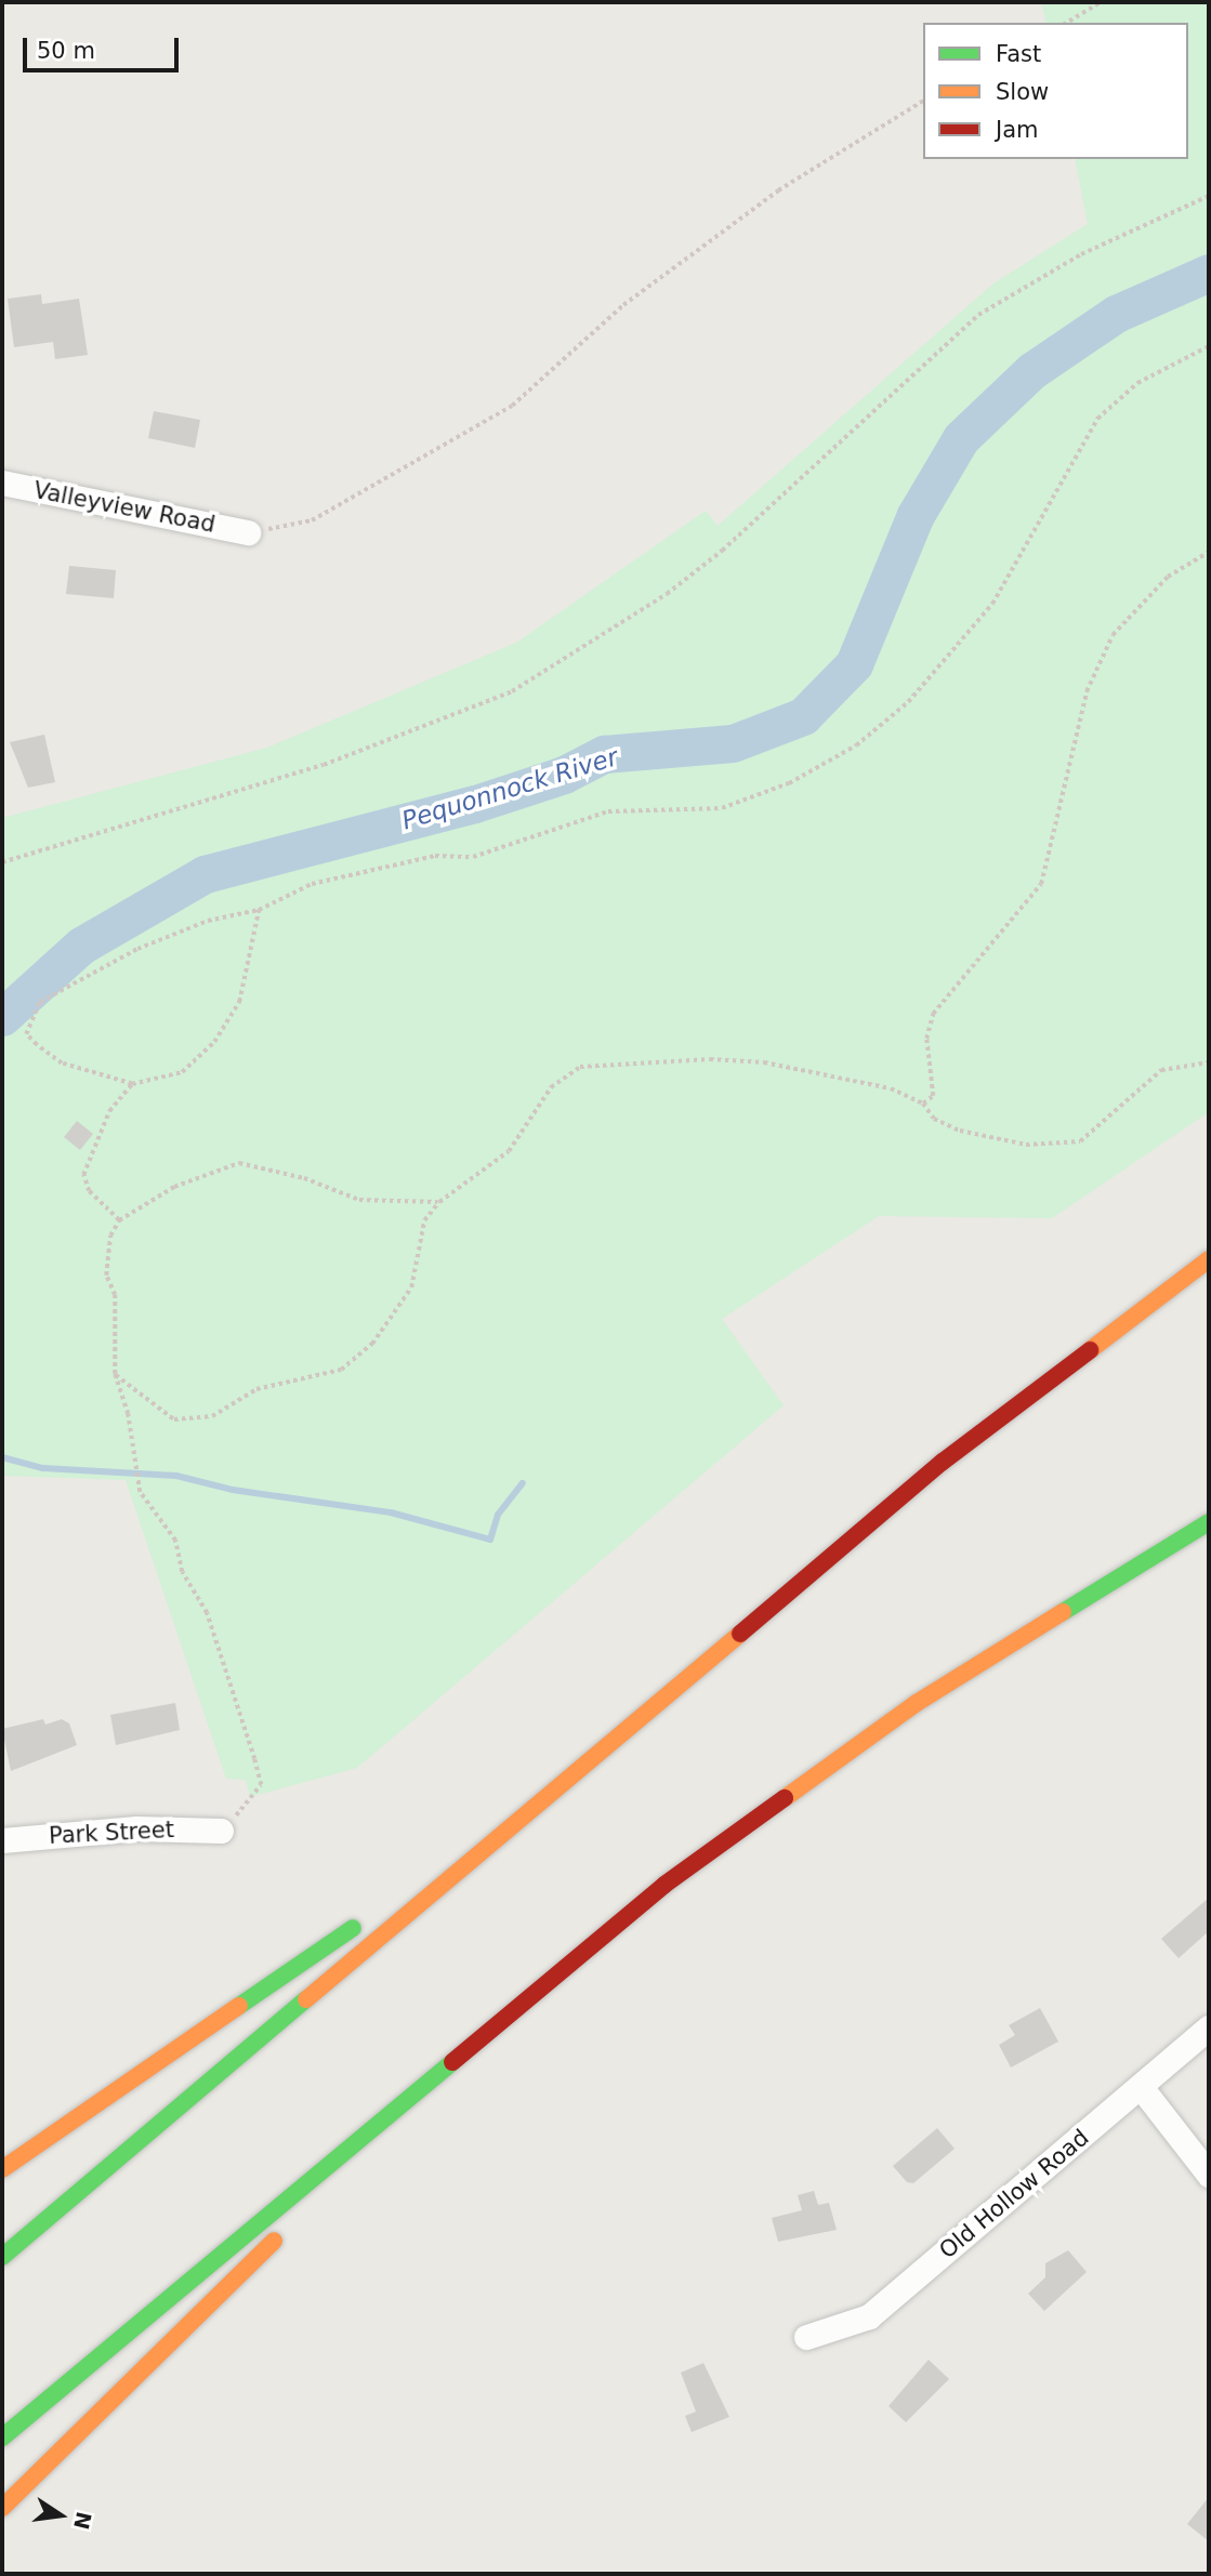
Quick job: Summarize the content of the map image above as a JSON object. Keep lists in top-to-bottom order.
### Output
{
  "streets": {
    "street": ["Valleyview Road", "Park Street", "Old Hollow Road"]
  },
  "water": ["Pequonnock River"],
  "legend": ["Fast", "Slow", "Jam"],
  "scale_bar": "50 m",
  "north": "right"
}
